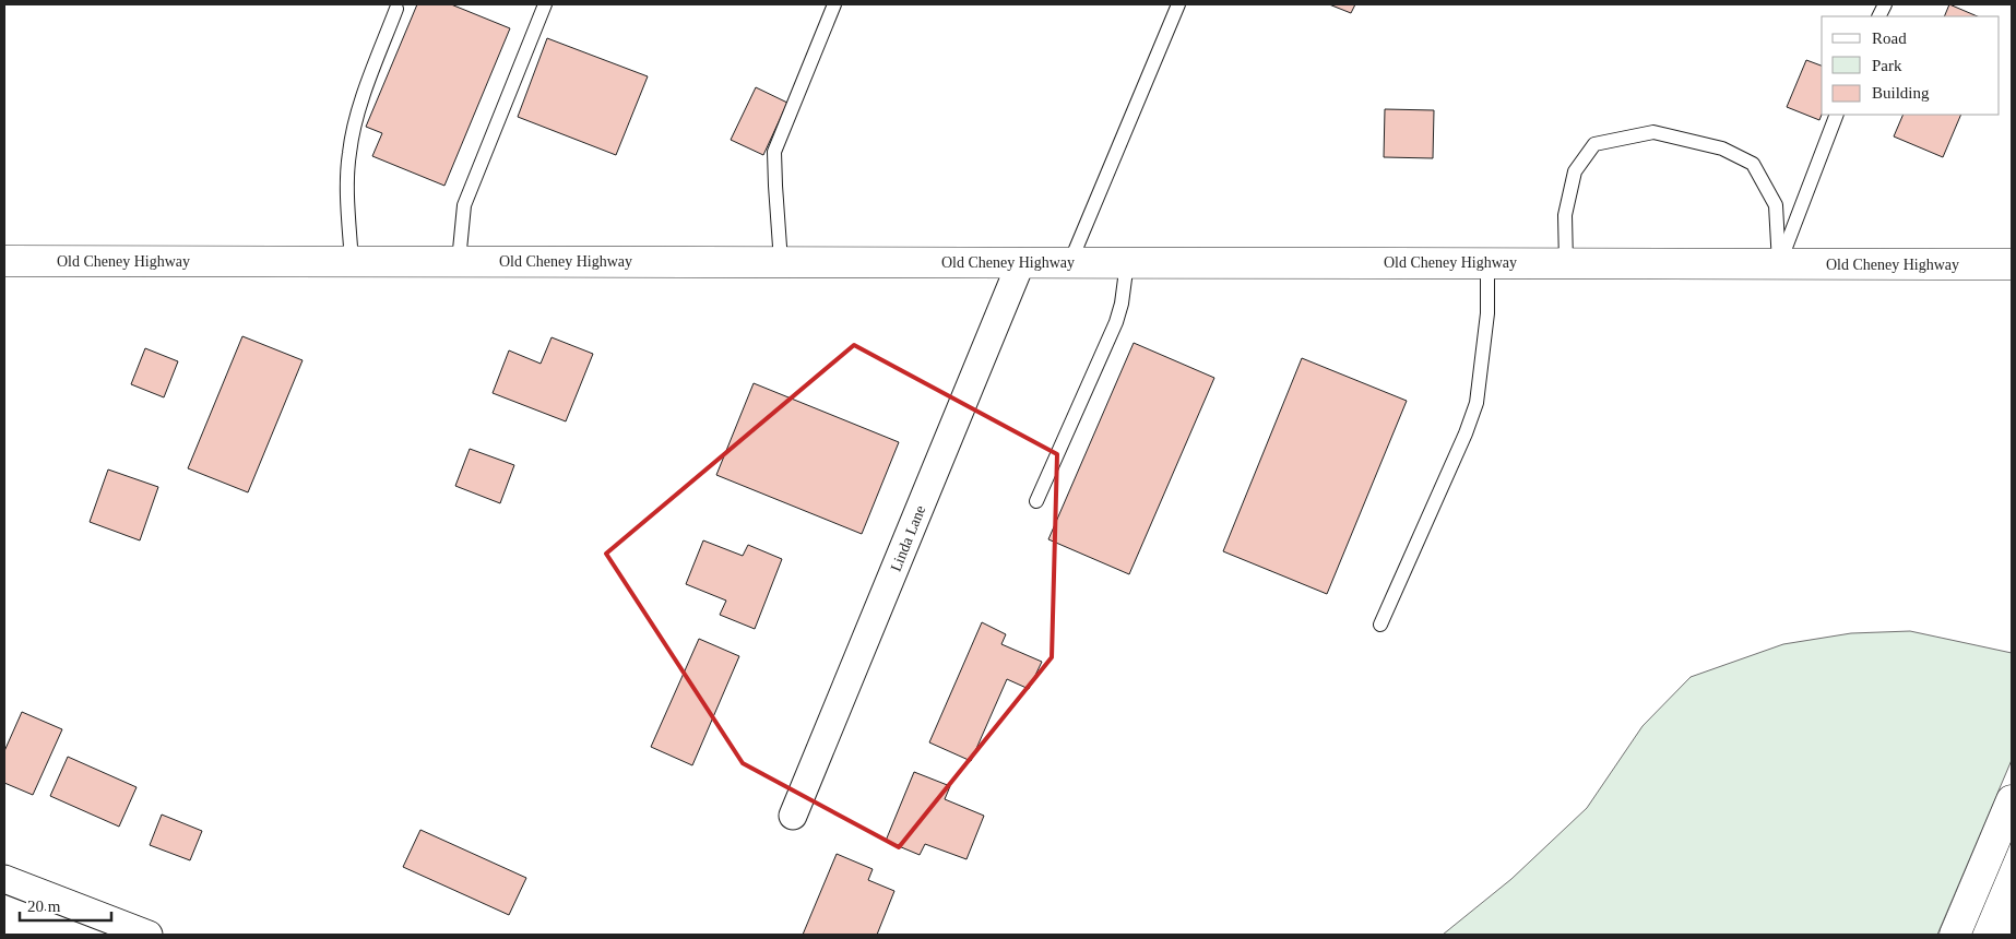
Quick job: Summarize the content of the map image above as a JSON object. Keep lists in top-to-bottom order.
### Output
{
  "streets": {
    "street": ["Old Cheney Highway", "Linda Lane"]
  },
  "crossings": [
    ["Old Cheney Highway", "Linda Lane"]
  ],
  "legend": ["Road", "Park", "Building"],
  "scale_bar": "20 m"
}
